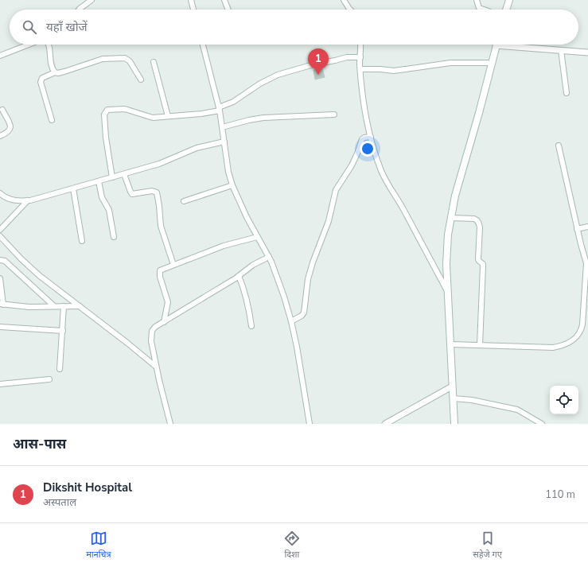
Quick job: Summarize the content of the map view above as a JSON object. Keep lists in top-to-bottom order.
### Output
{
  "page": {
    "search": "यहाँ खोजें",
    "pins": "1",
    "heading": "आस-पास",
    "list": [
      {
        "mark": "1",
        "name": "Dikshit Hospital",
        "note": "अस्पताल",
        "value": "110 m"
      }
    ],
    "nav": ["मानचित्र", "दिशा", "सहेजे गए"]
  }
}
